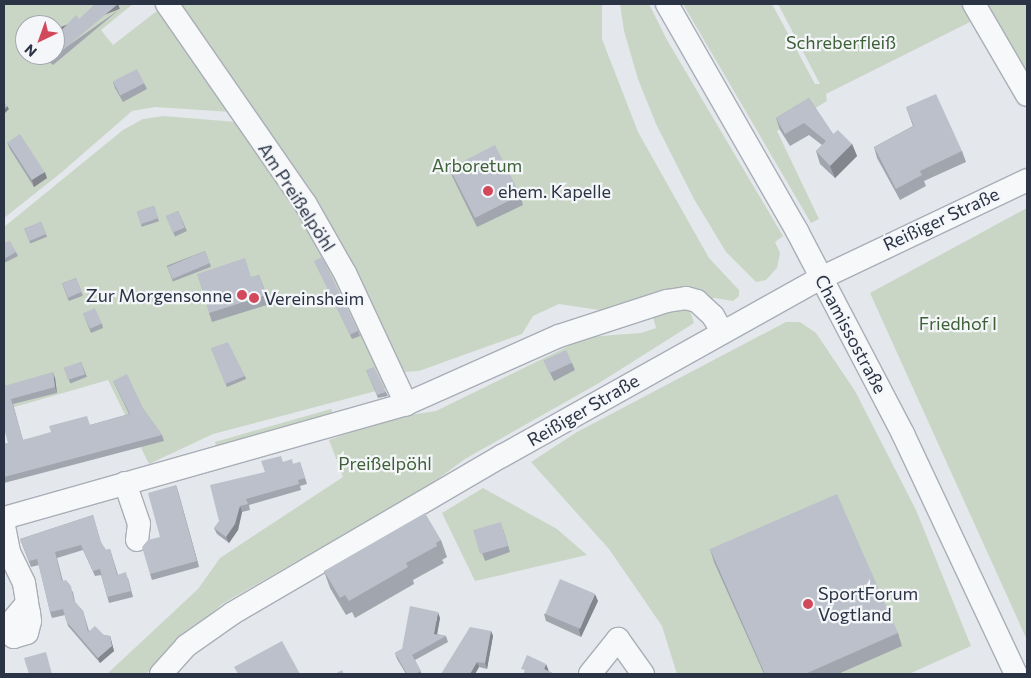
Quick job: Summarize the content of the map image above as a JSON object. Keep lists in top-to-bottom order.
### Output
{
  "streets": {
    "street": ["Am Preißelpöhl", "Reißiger Straße", "Chamissostraße"]
  },
  "crossings": [
    ["Reißiger Straße", "Chamissostraße"]
  ],
  "parks": [
    "Schreberfleiß",
    "Arboretum",
    "Friedhof I",
    "Preißelpöhl"
  ],
  "places": [
    "ehem. Kapelle",
    "Zur Morgensonne",
    "Vereinsheim",
    "SportForum Vogtland"
  ],
  "north": "bottom left"
}
